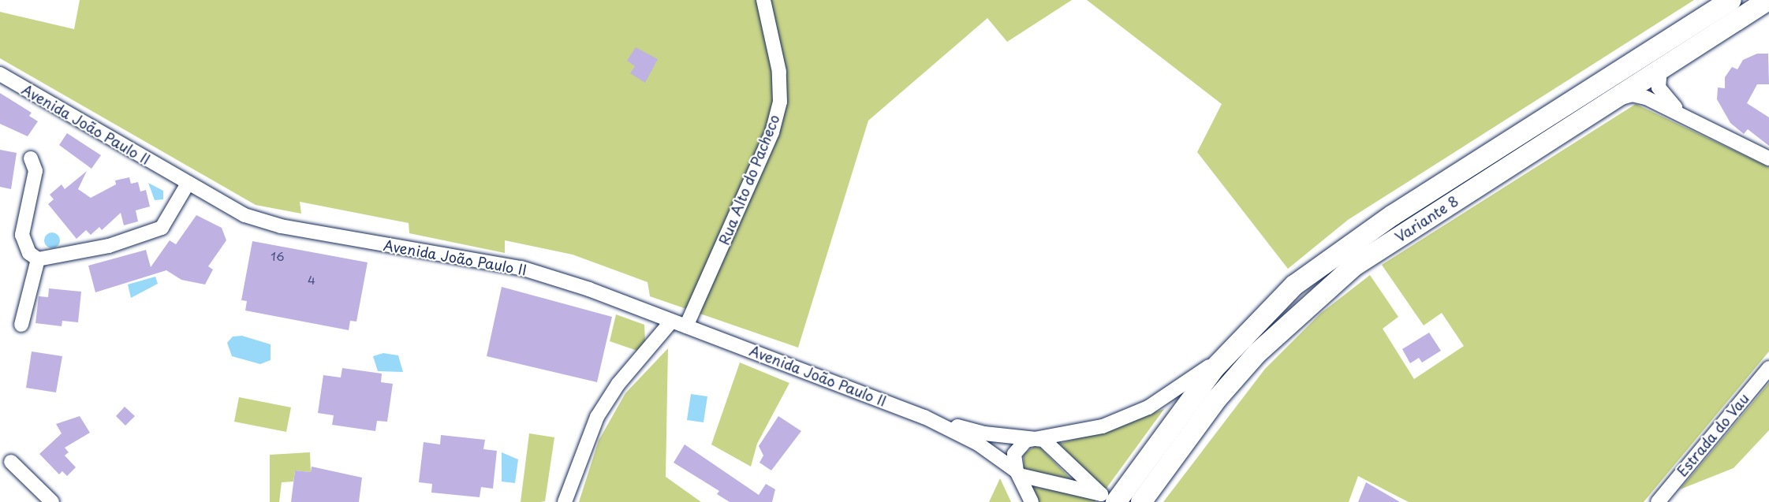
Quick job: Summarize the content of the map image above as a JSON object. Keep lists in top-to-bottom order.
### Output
{
  "streets": {
    "main road": ["Variante 8"],
    "street": ["Avenida João Paulo II", "Rua Alto do Pacheco", "Estrada do Vau"]
  },
  "crossings": [
    ["Avenida João Paulo II", "Rua Alto do Pacheco"]
  ],
  "house_numbers": ["16", "4"]
}
